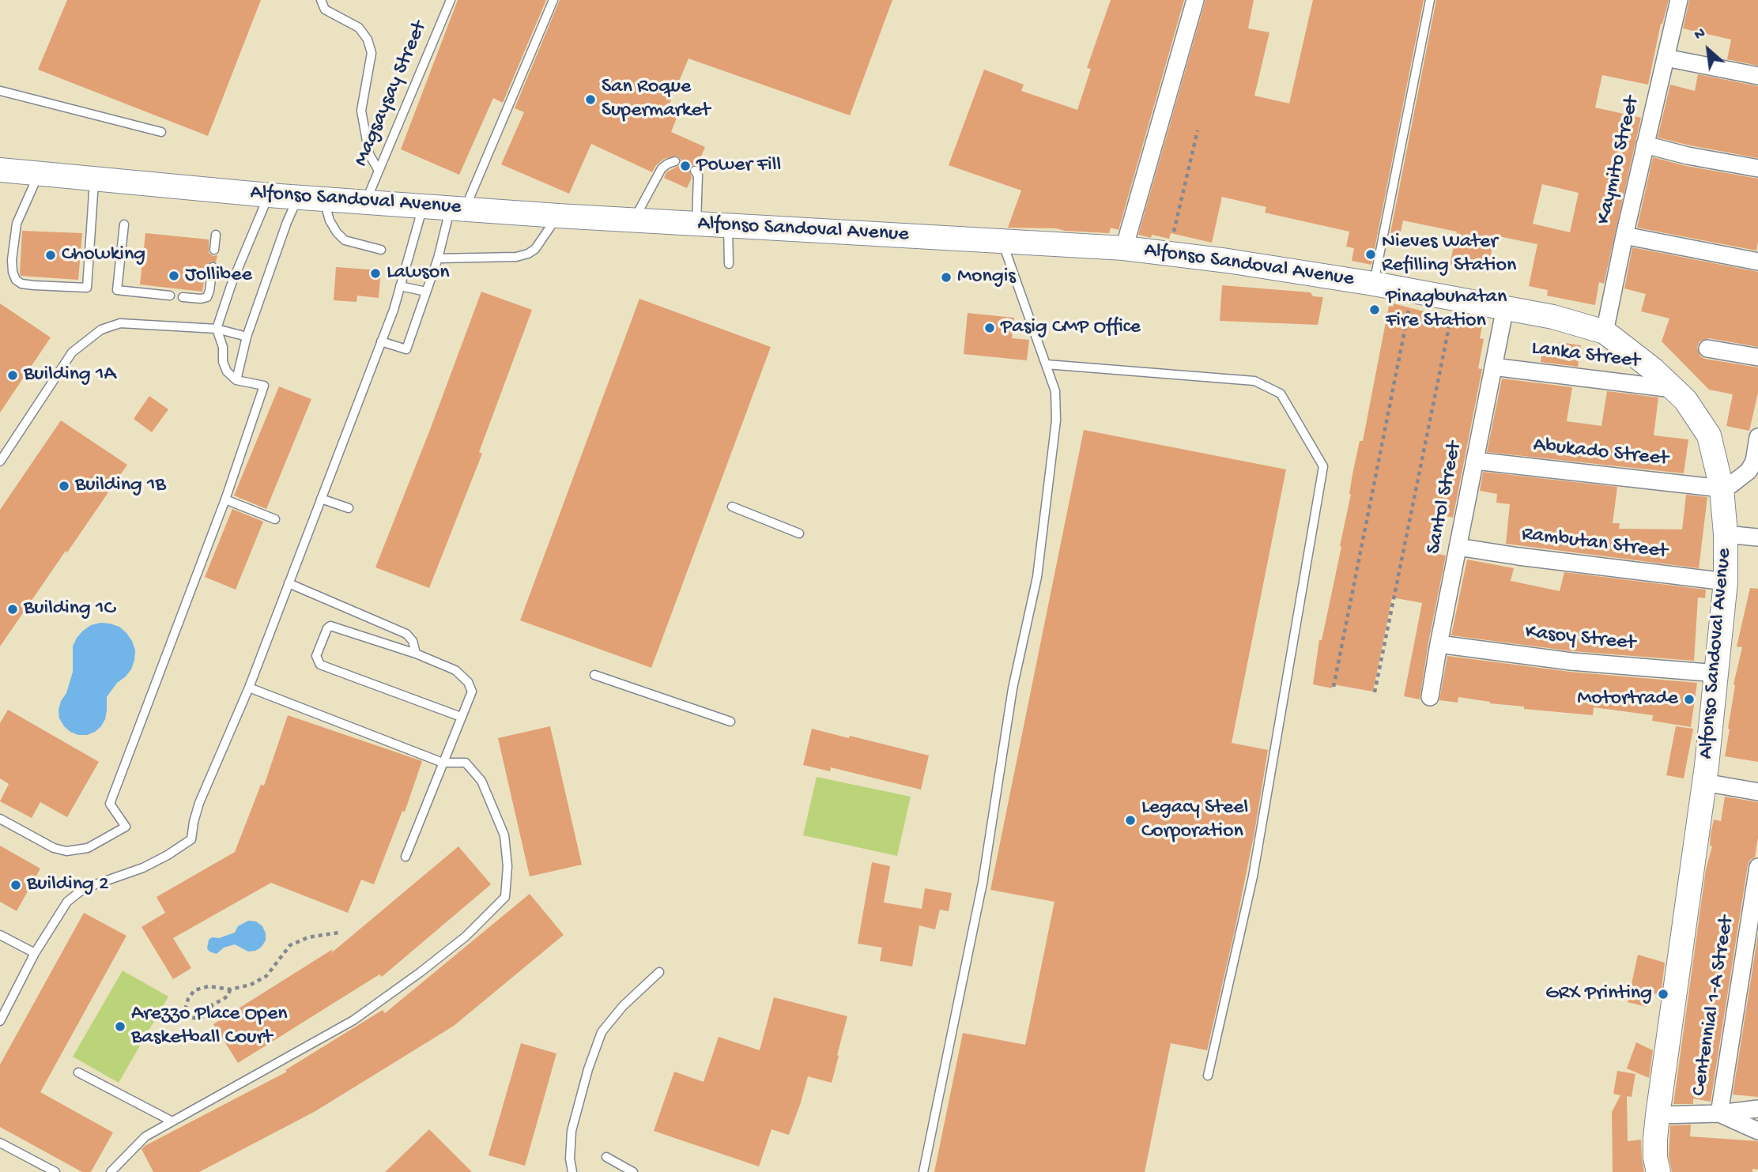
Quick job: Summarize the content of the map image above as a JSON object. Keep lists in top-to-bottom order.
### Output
{
  "streets": {
    "main road": ["Alfonso Sandoval Avenue"],
    "street": [
      "Kaymito Street",
      "Lanka Street",
      "Abukado Street",
      "Santol Street",
      "Rambutan Street",
      "Kasoy Street",
      "Centennial 1-A Street"
    ],
    "lane": ["Magsaysay Street"]
  },
  "crossings": [
    ["Magsaysay Street", "Alfonso Sandoval Avenue"],
    ["Kaymito Street", "Alfonso Sandoval Avenue"],
    ["Alfonso Sandoval Avenue", "Lanka Street"],
    ["Alfonso Sandoval Avenue", "Abukado Street"],
    ["Alfonso Sandoval Avenue", "Santol Street"],
    ["Alfonso Sandoval Avenue", "Rambutan Street"],
    ["Alfonso Sandoval Avenue", "Kasoy Street"],
    ["Lanka Street", "Santol Street"],
    ["Abukado Street", "Santol Street"],
    ["Santol Street", "Rambutan Street"],
    ["Santol Street", "Kasoy Street"]
  ],
  "places": [
    "San Roque Supermarket",
    "Power Fill",
    "Nieves Water Refilling Station",
    "Chowking",
    "Lawson",
    "Jollibee",
    "Mongis",
    "Pinagbuhatan Fire Station",
    "Pasig CMP Office",
    "Building 1A",
    "Building 1B",
    "Building 1C",
    "Motortrade",
    "Legacy Steel Corporation",
    "Building 2",
    "GRX Printing",
    "Arezzo Place Open Basketball Court"
  ],
  "north": "top left"
}
